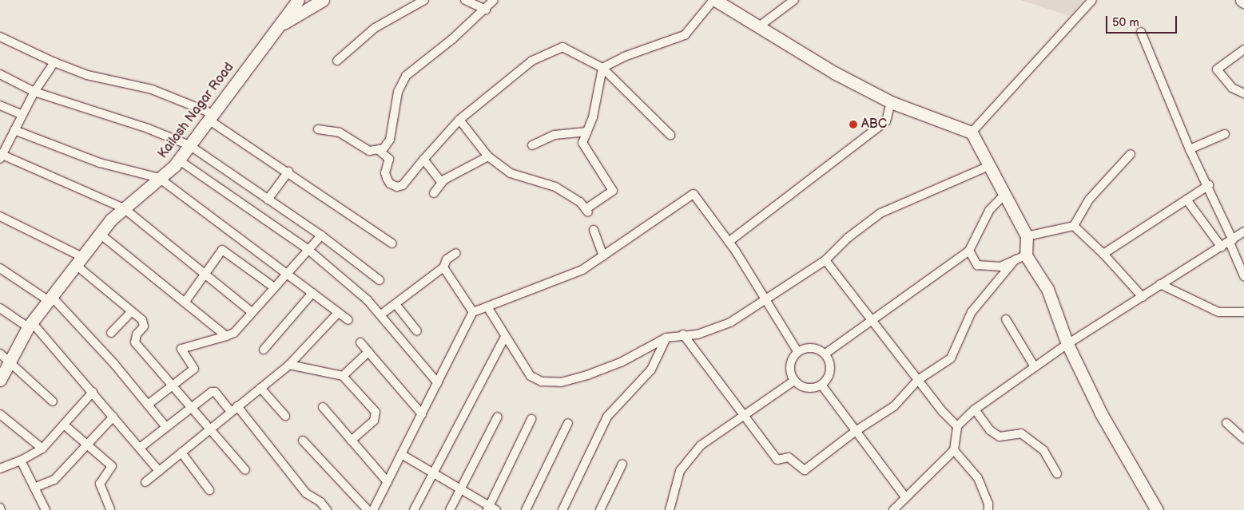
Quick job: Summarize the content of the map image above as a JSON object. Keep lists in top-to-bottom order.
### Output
{
  "streets": {
    "street": ["Kailash Nagar Road"]
  },
  "places": ["ABC"],
  "scale_bar": "50 m"
}
